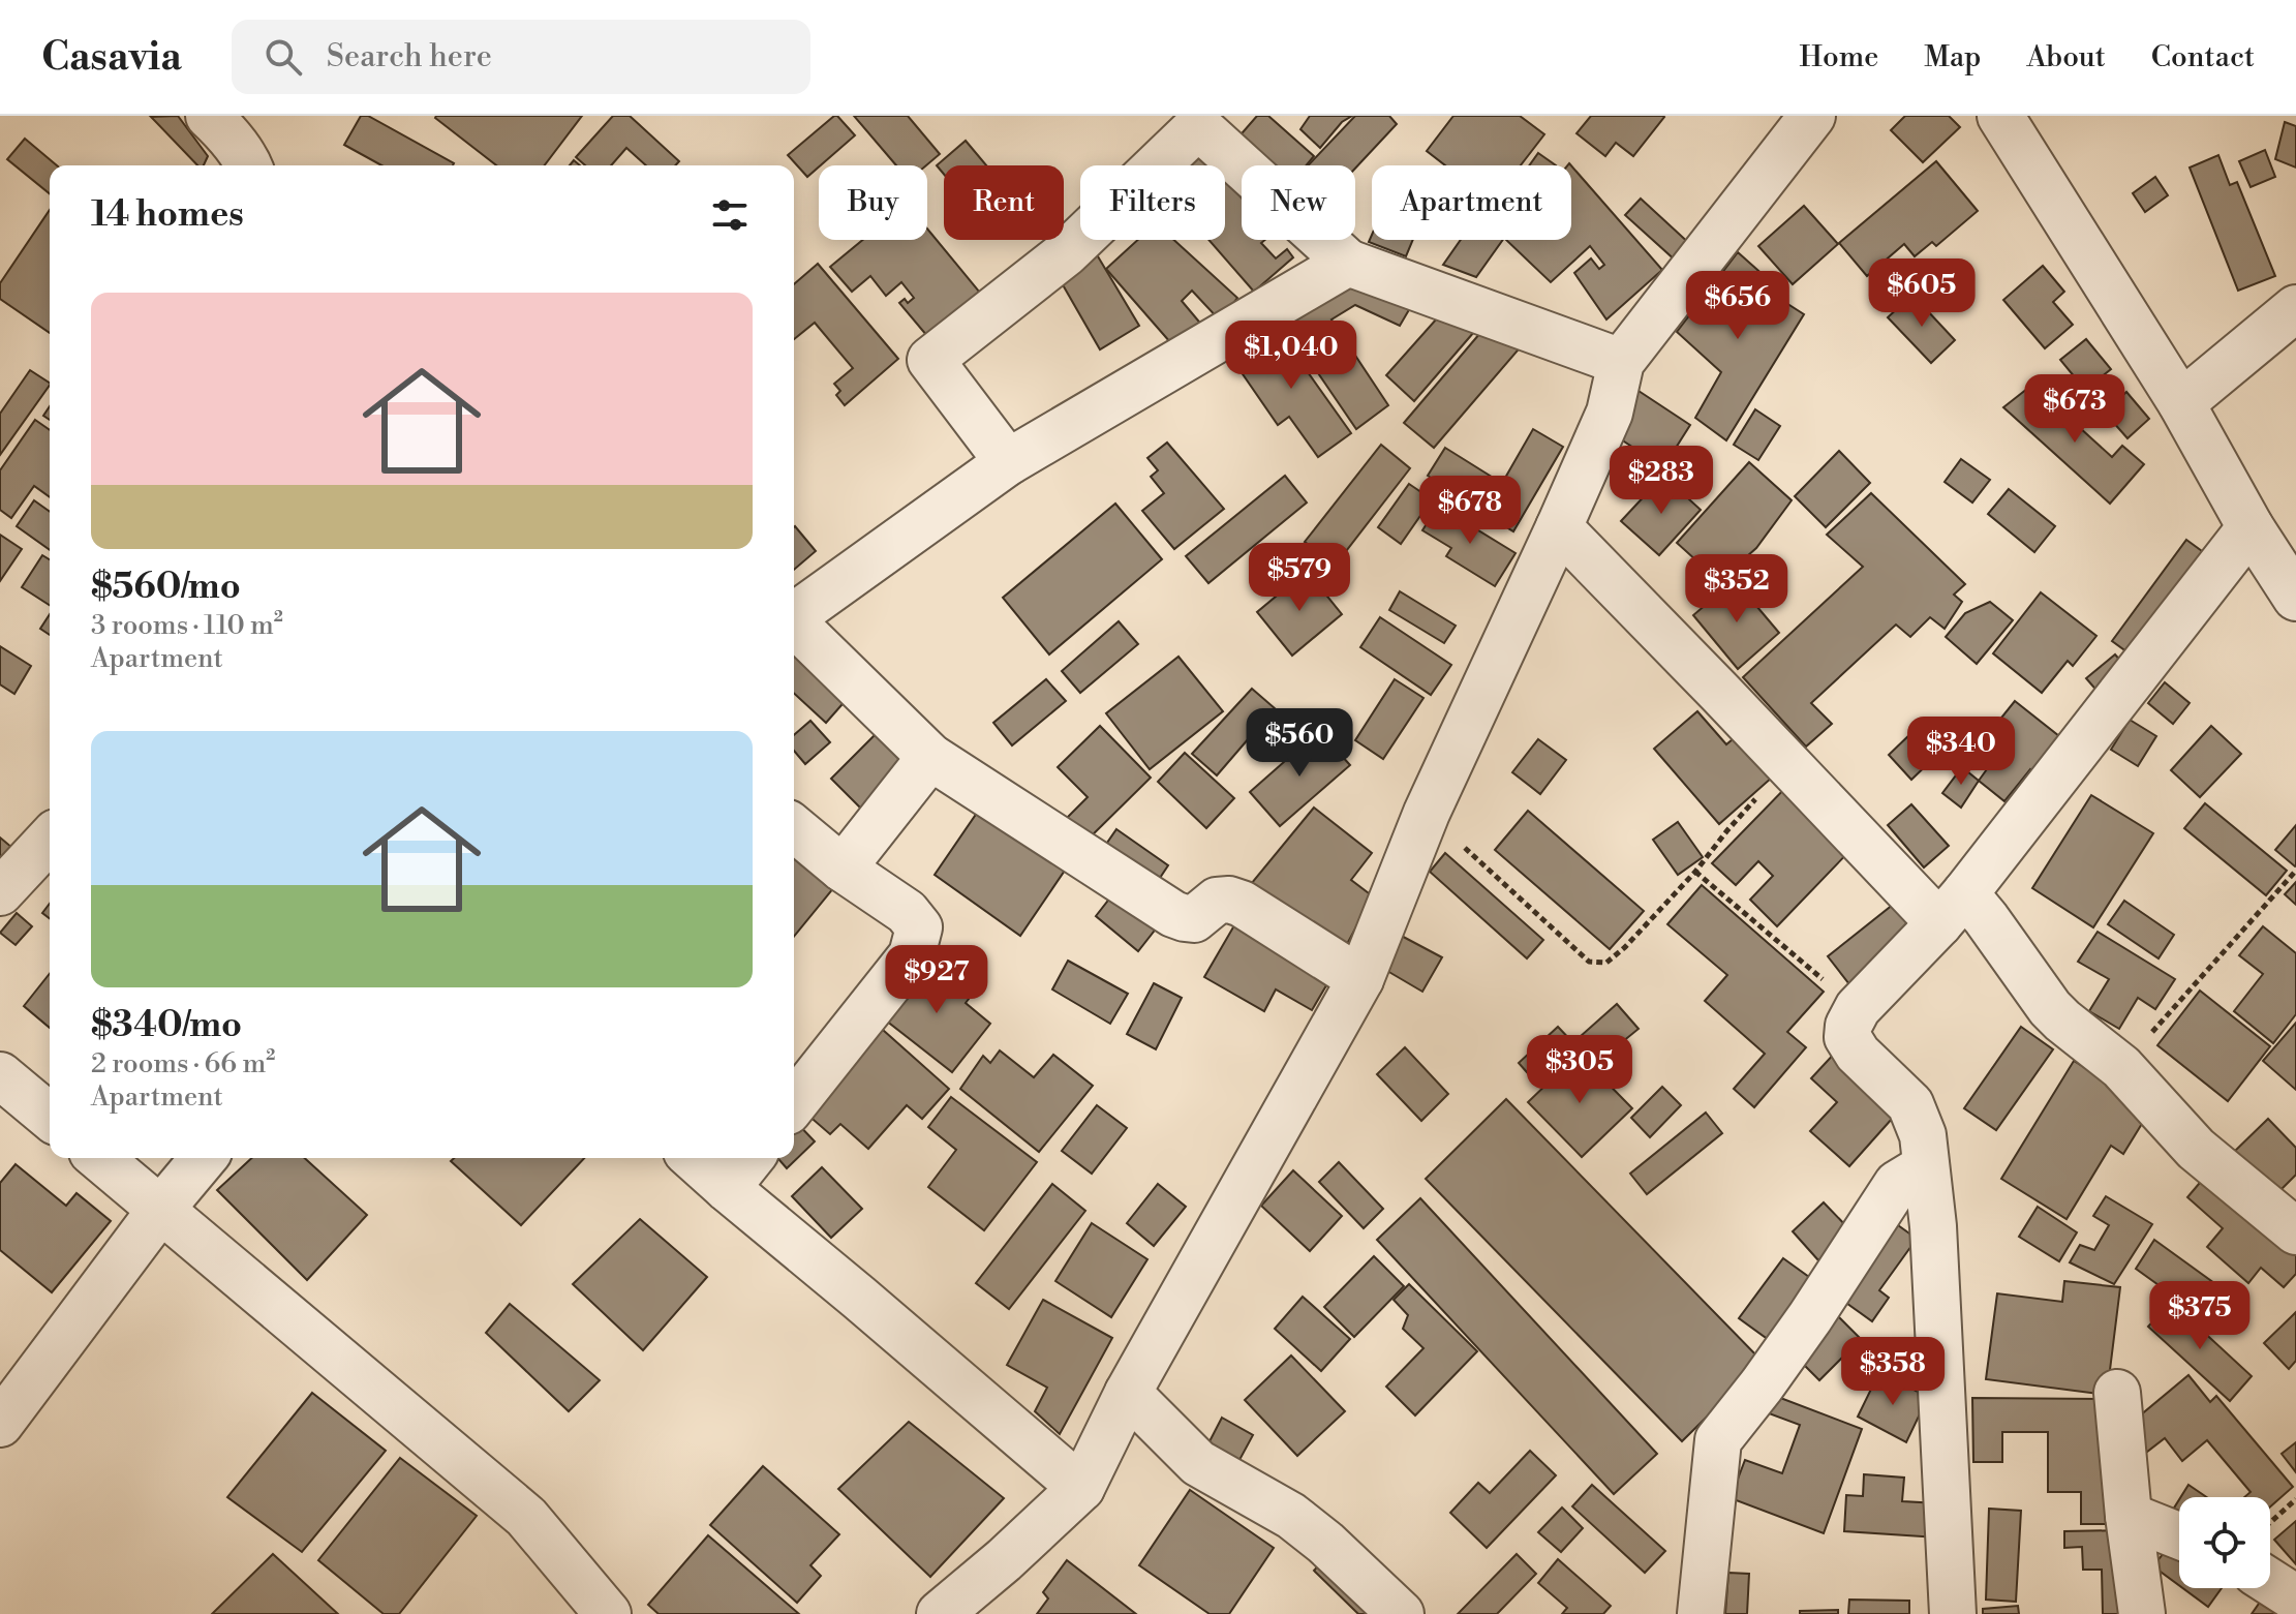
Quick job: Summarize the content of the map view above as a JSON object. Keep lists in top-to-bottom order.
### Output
{
  "page": {
    "header": "Casavia",
    "search": "Search here",
    "nav": [
      "Home",
      "Map",
      "About",
      "Contact"
    ],
    "chip": [
      "Buy",
      "Rent",
      "Filters",
      "New",
      "Apartment"
    ],
    "heading": "14 homes",
    "price": [
      "$605",
      "$656",
      "$1,040",
      "$673",
      "$283",
      "$678",
      "$579",
      "$352",
      "$560",
      "$340",
      "$927",
      "$305",
      "$375",
      "$358"
    ],
    "list": [
      {
        "name": "$560/mo",
        "note": "3 rooms · 110 m² · Apartment"
      },
      {
        "name": "$340/mo",
        "note": "2 rooms · 66 m² · Apartment"
      }
    ]
  }
}
